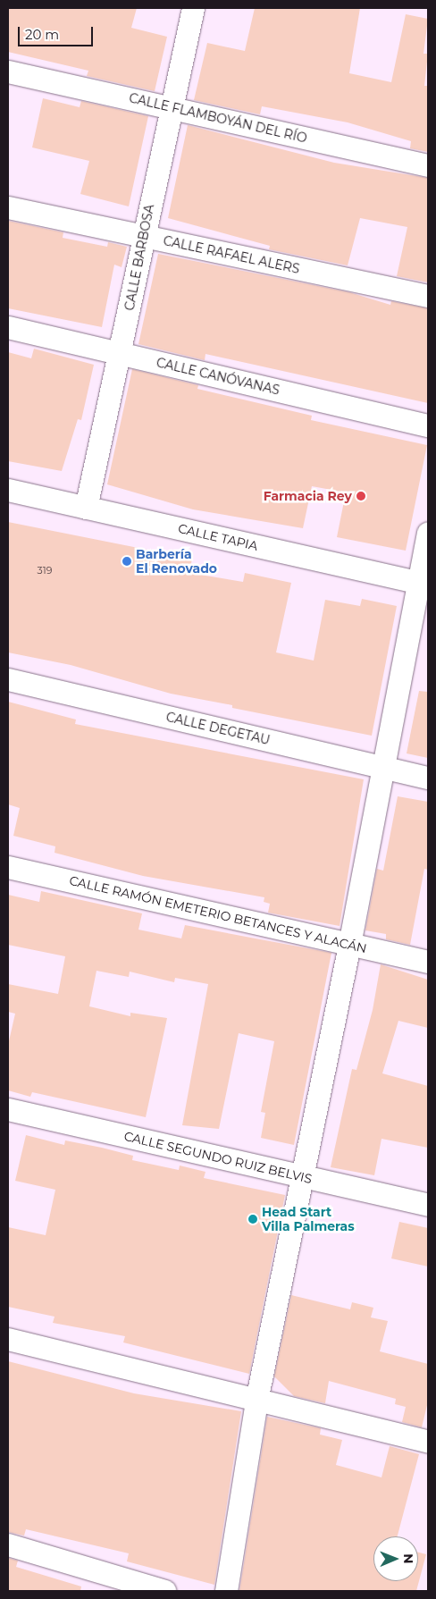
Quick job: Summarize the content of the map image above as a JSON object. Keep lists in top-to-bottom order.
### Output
{
  "streets": {
    "street": [
      "CALLE FLAMBOYÁN DEL RÍO",
      "CALLE RAFAEL ALERS",
      "CALLE BARBOSA",
      "CALLE CANÓVANAS",
      "CALLE TAPIA",
      "CALLE DEGETAU",
      "CALLE RAMÓN EMETERIO BETANCES Y ALACÁN",
      "CALLE SEGUNDO RUIZ BELVIS"
    ]
  },
  "crossings": [
    ["CALLE FLAMBOYÁN DEL RÍO", "CALLE BARBOSA"],
    ["CALLE RAFAEL ALERS", "CALLE BARBOSA"],
    ["CALLE BARBOSA", "CALLE CANÓVANAS"],
    ["CALLE BARBOSA", "CALLE TAPIA"]
  ],
  "places": ["Farmacia Rey", "Barbería El Renovado", "Head Start Villa Palmeras"],
  "house_numbers": ["319"],
  "scale_bar": "20 m",
  "north": "right"
}
